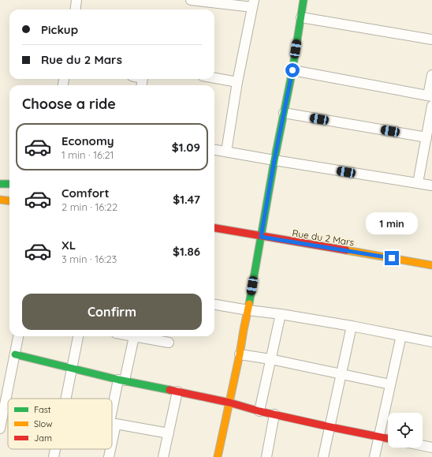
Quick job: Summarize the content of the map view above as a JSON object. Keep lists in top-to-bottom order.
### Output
{
  "streets": {
    "street": ["Rue du 2 Mars"]
  },
  "legend": ["Fast", "Slow", "Jam"],
  "page": {
    "banner": ["Pickup", "Rue du 2 Mars"],
    "heading": "Choose a ride",
    "list": [
      {
        "name": "Economy",
        "note": "1 min · 16:21",
        "value": "$1.09"
      },
      {
        "name": "Comfort",
        "note": "2 min · 16:22",
        "value": "$1.47"
      },
      {
        "name": "XL",
        "note": "3 min · 16:23",
        "value": "$1.86"
      }
    ],
    "bubble": "1 min",
    "buttons": "Confirm"
  }
}
